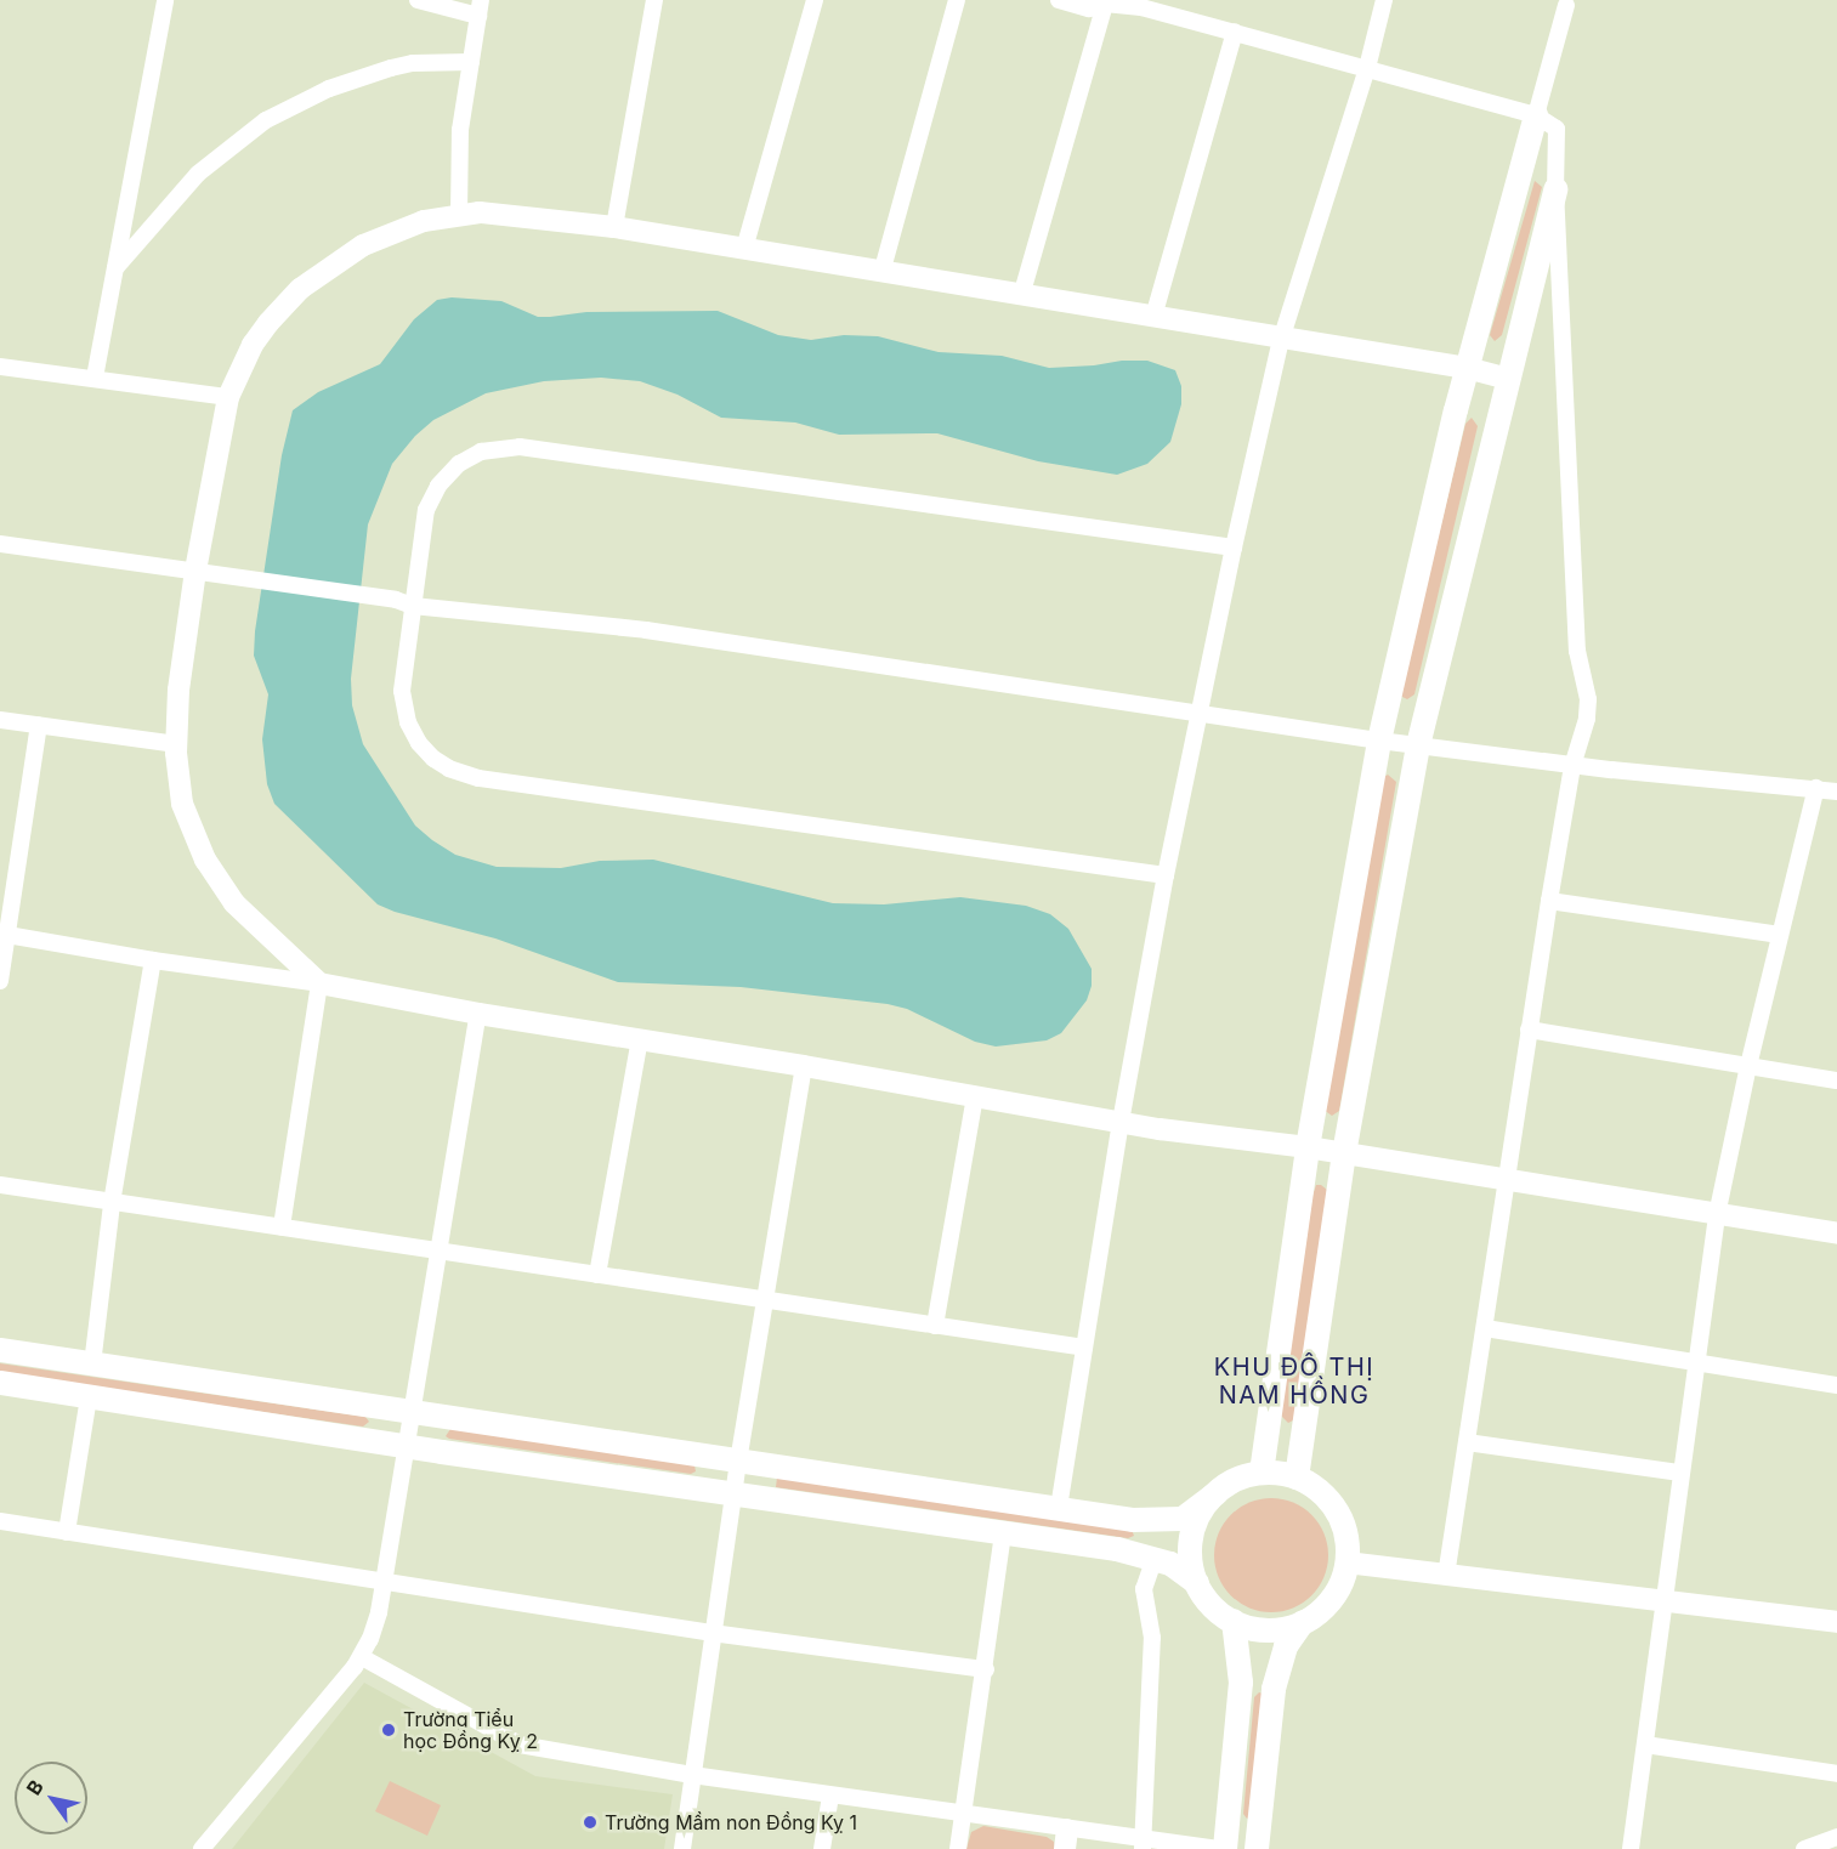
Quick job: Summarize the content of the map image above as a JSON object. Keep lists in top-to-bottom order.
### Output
{
  "districts": ["KHU ĐÔ THỊ NAM HỒNG"],
  "places": ["Trường Tiểu học Đồng Kỵ 2", "Trường Mầm non Đồng Kỵ 1"],
  "north": "top left"
}
